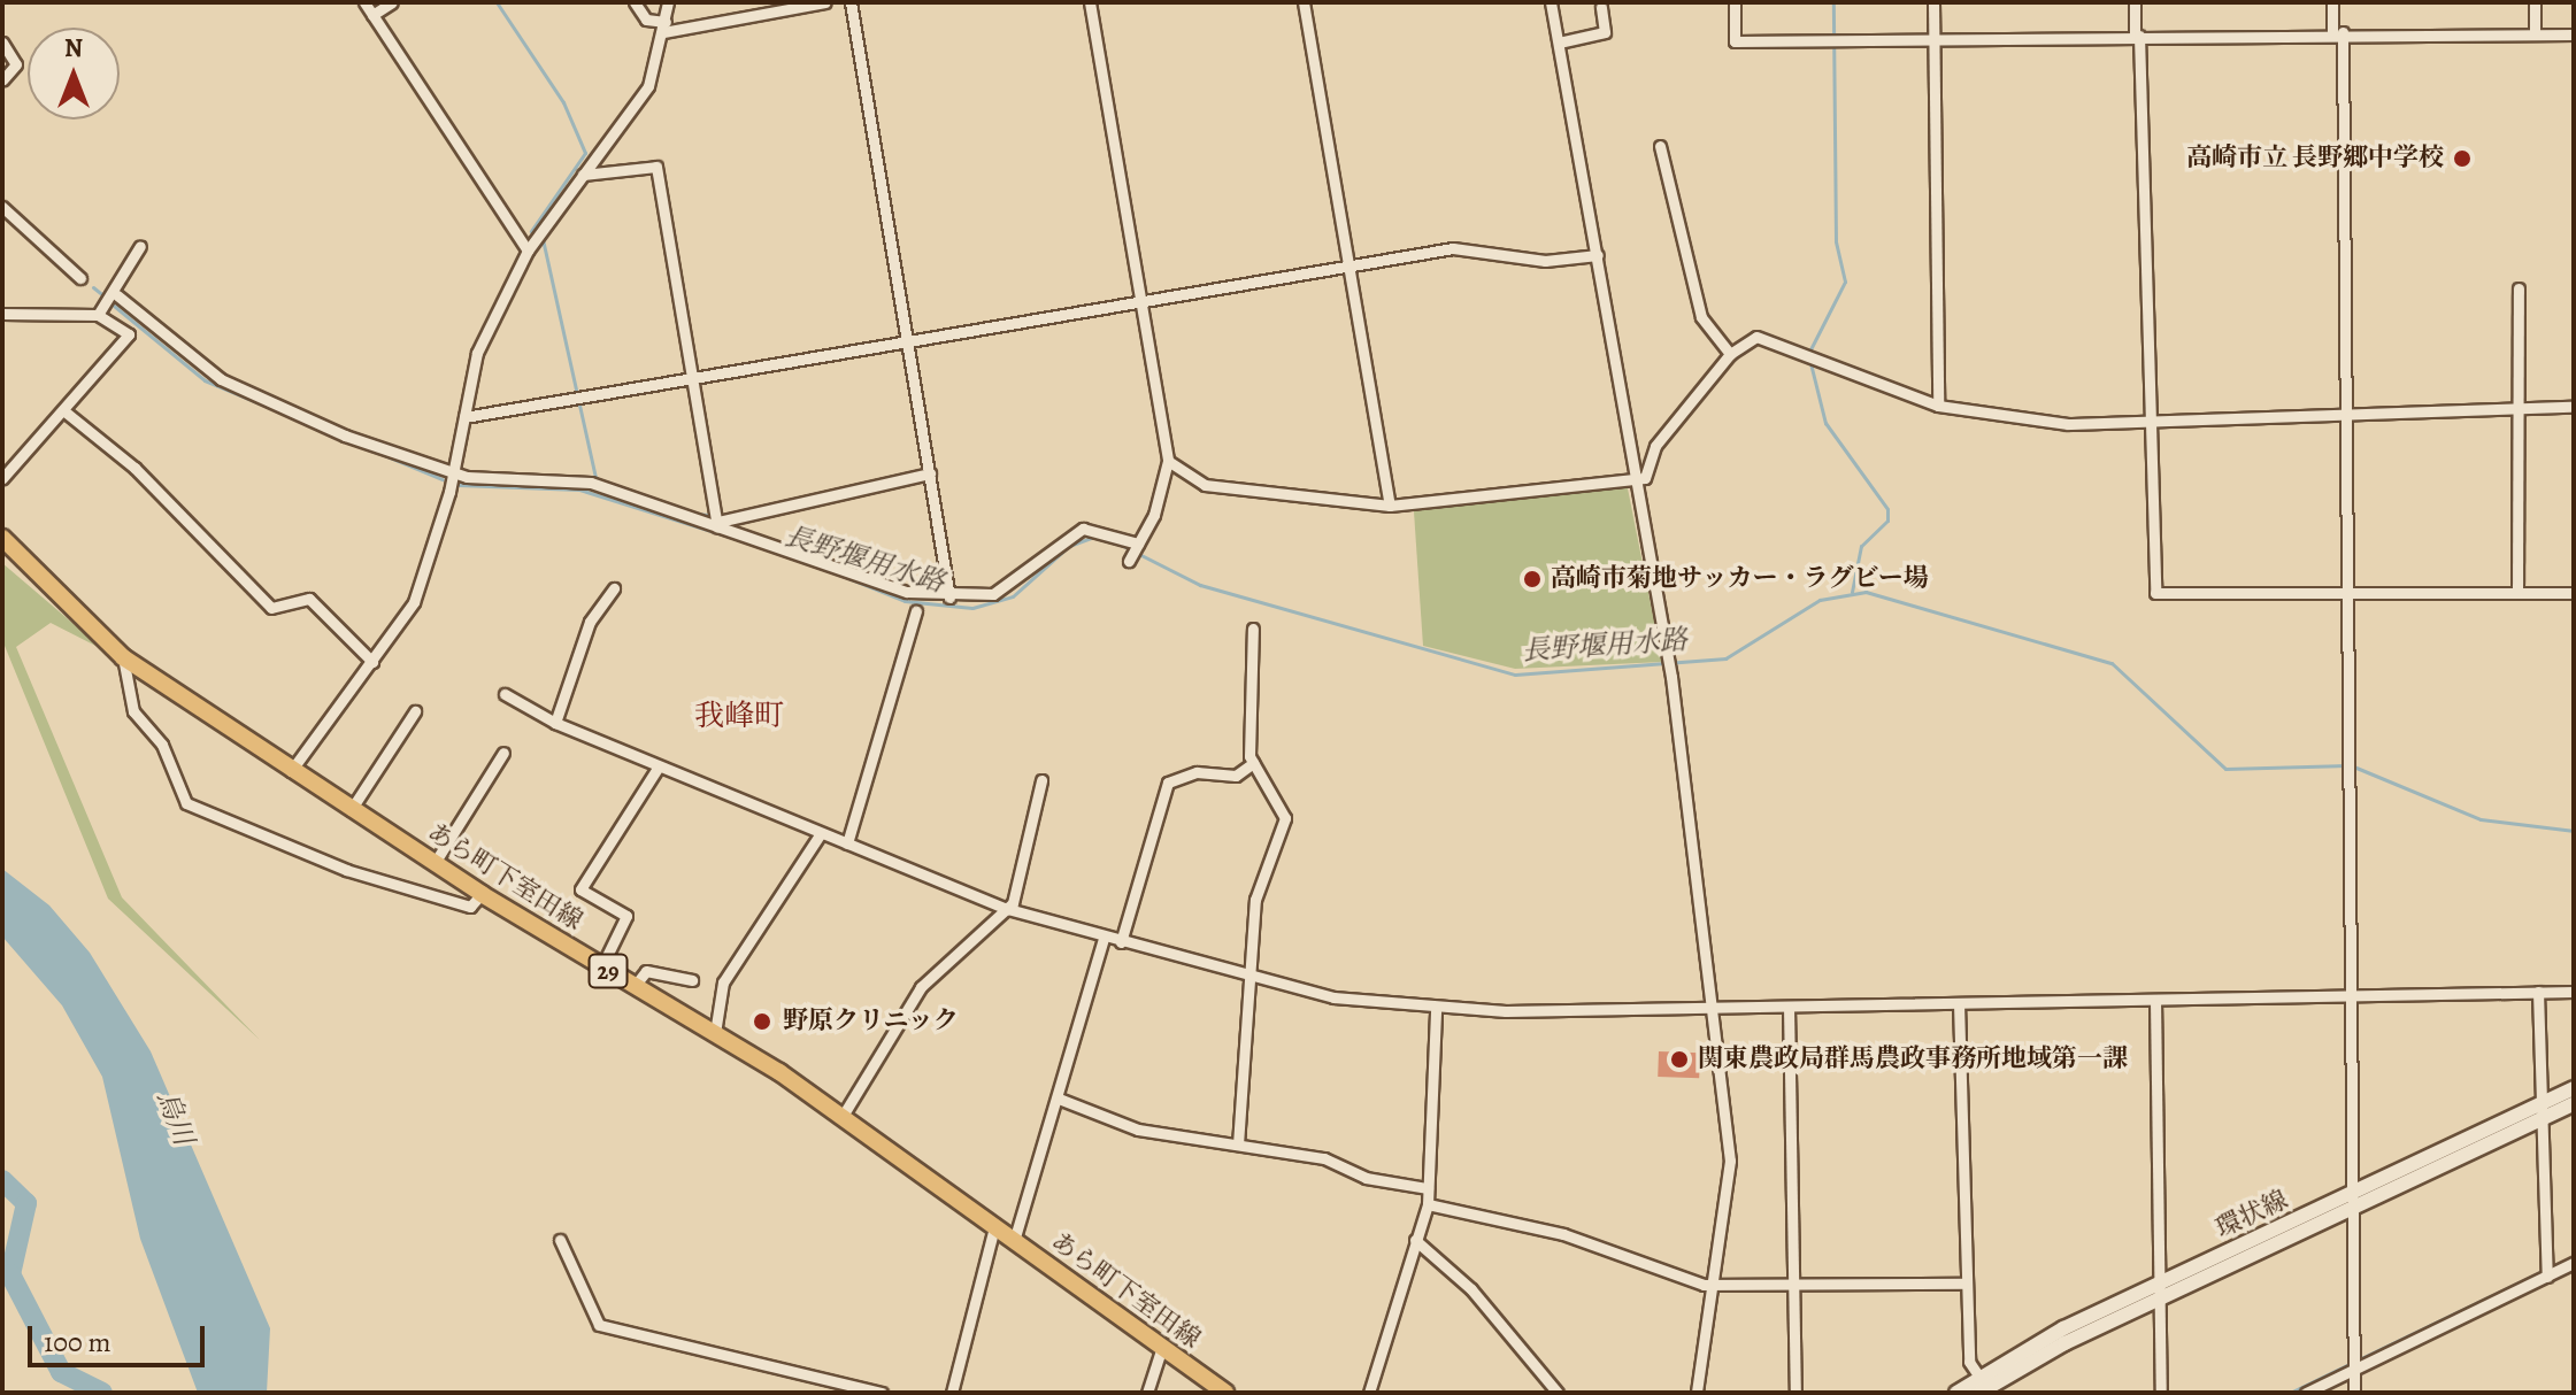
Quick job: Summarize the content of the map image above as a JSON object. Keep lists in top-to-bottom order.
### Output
{
  "streets": {
    "main road": ["あら町下室田線", "29"],
    "street": ["環状線"]
  },
  "districts": ["我峰町"],
  "water": ["長野堰用水路", "烏川"],
  "places": [
    "高崎市立 長野郷中学校",
    "高崎市菊地サッカー・ラグビー場",
    "野原クリニック",
    "関東農政局群馬農政事務所地域第一課"
  ],
  "scale_bar": "100 m",
  "north": "top"
}
